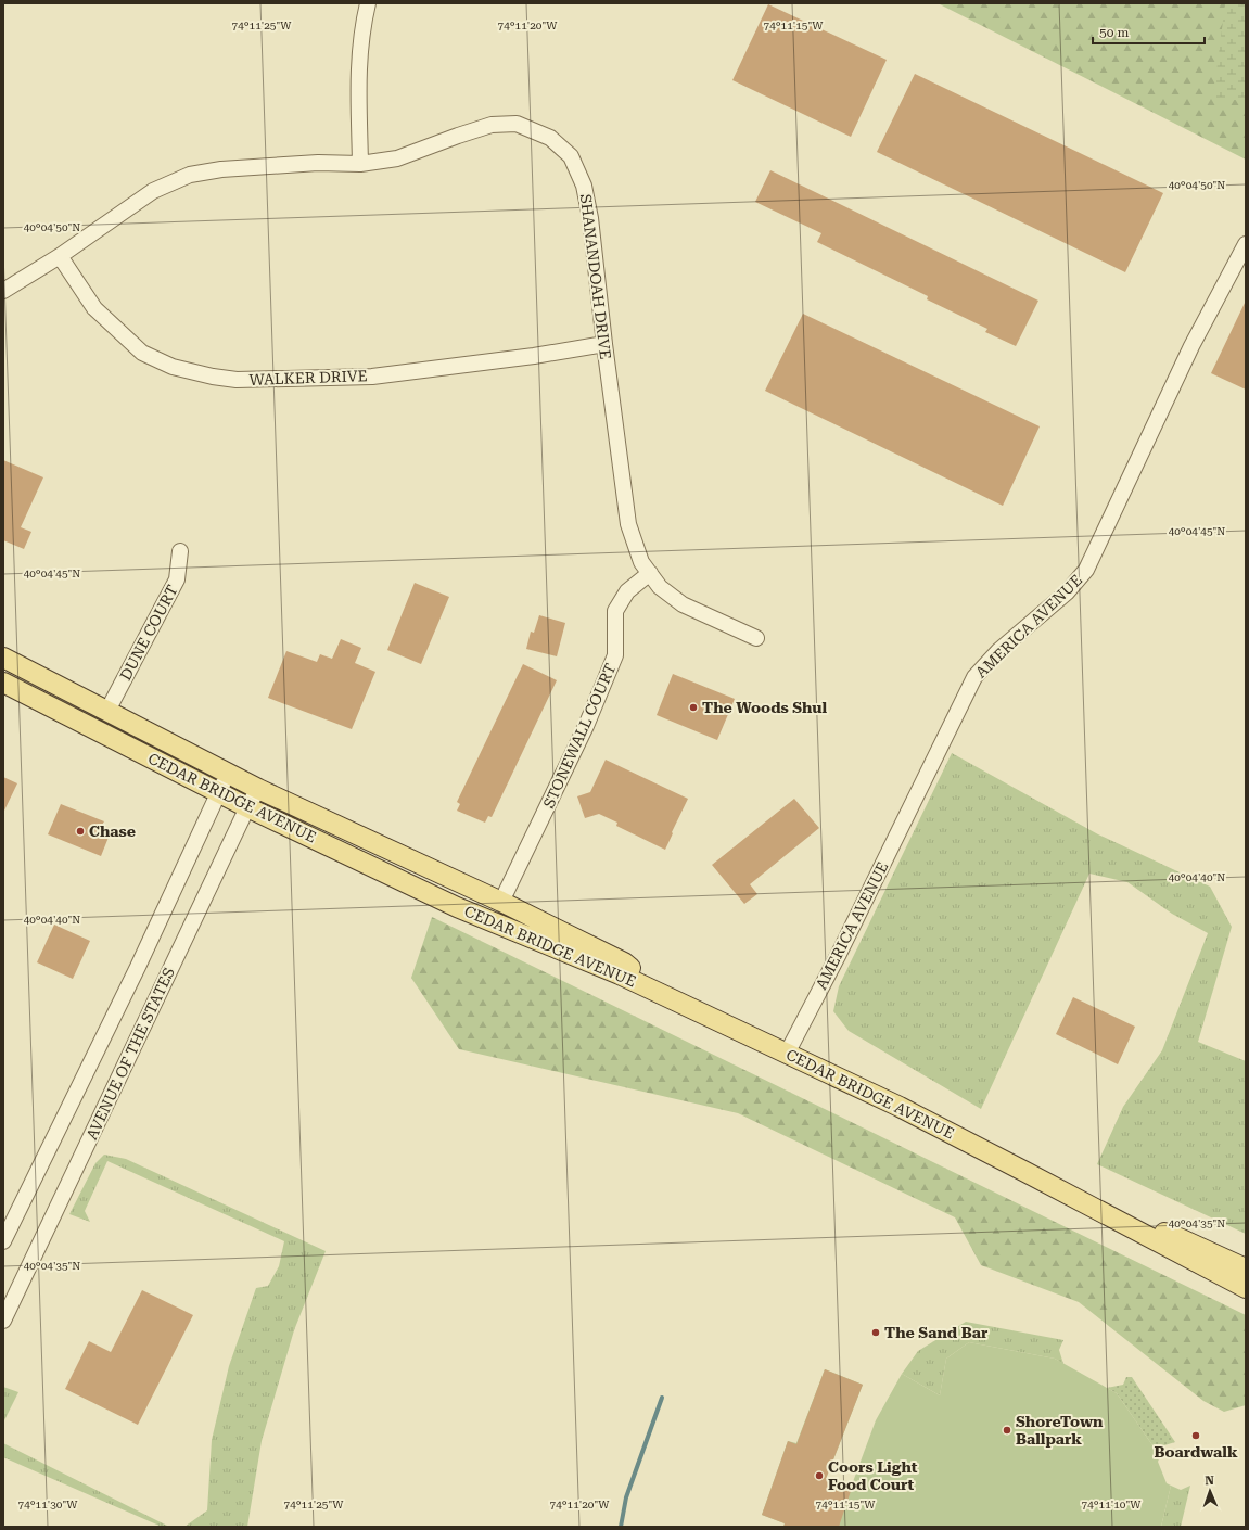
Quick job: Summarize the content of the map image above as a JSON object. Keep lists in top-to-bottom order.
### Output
{
  "streets": {
    "main road": ["CEDAR BRIDGE AVENUE"],
    "street": [
      "SHANANDOAH DRIVE",
      "WALKER DRIVE",
      "AMERICA AVENUE",
      "DUNE COURT",
      "STONEWALL COURT",
      "AVENUE OF THE STATES"
    ]
  },
  "crossings": [
    ["SHANANDOAH DRIVE", "WALKER DRIVE"],
    ["SHANANDOAH DRIVE", "STONEWALL COURT"],
    ["AMERICA AVENUE", "CEDAR BRIDGE AVENUE"],
    ["CEDAR BRIDGE AVENUE", "AVENUE OF THE STATES"]
  ],
  "places": [
    "The Woods Shul",
    "Chase",
    "The Sand Bar",
    "ShoreTown Ballpark",
    "Boardwalk",
    "Coors Light Food Court"
  ],
  "scale_bar": "50 m",
  "north": "top",
  "coordinates": [
    "74°11'25\"W",
    "74°11'20\"W",
    "74°11'15\"W",
    "40°04'50\"N",
    "40°04'45\"N",
    "40°04'40\"N",
    "40°04'35\"N",
    "74°11'30\"W",
    "74°11'10\"W"
  ]
}
